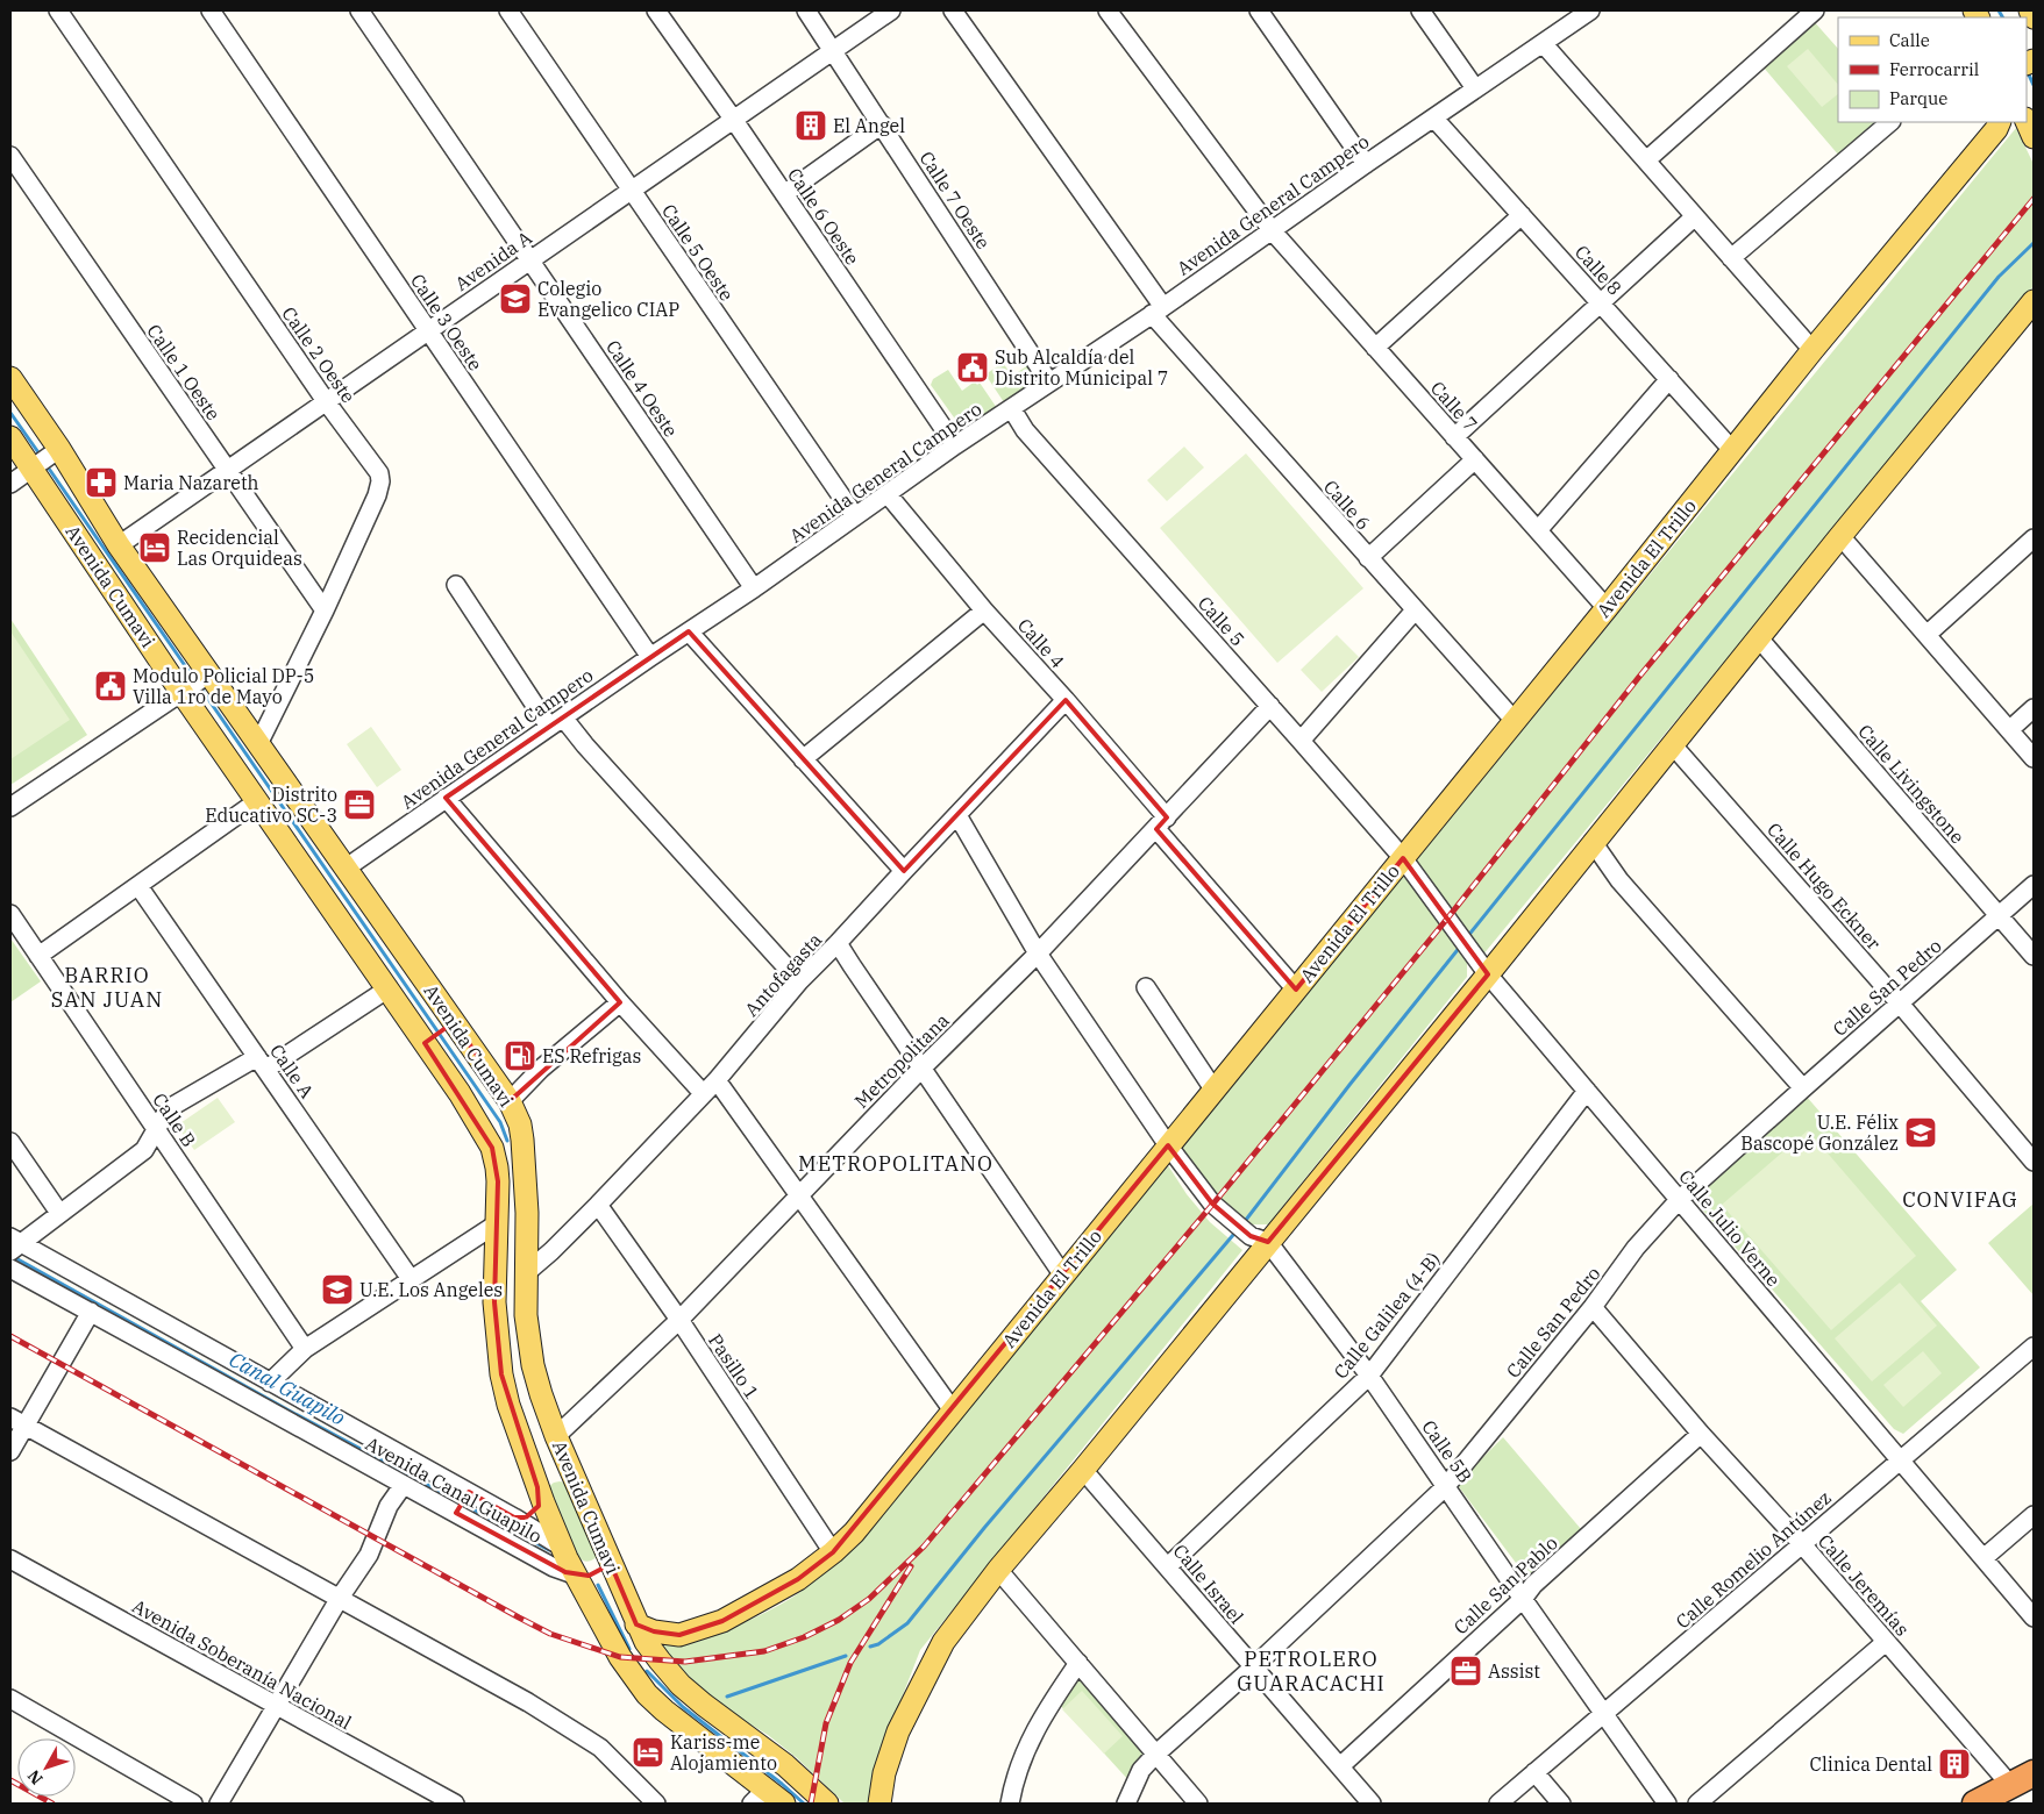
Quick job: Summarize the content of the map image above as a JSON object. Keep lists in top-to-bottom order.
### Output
{
  "streets": {
    "main road": ["Avenida El Trillo", "Avenida Cumavi"],
    "street": [
      "Calle 7 Oeste",
      "Avenida General Campero",
      "Calle 6 Oeste",
      "Calle 5 Oeste",
      "Avenida A",
      "Calle 8",
      "Calle 3 Oeste",
      "Calle 2 Oeste",
      "Calle 1 Oeste",
      "Calle 4 Oeste",
      "Calle 7",
      "Calle 6",
      "Calle 5",
      "Calle 4",
      "Calle Livingstone",
      "Calle Hugo Eckner",
      "Antofagasta",
      "Calle San Pedro",
      "Metropolitana",
      "Calle A",
      "Calle B",
      "Calle Julio Verne",
      "Calle Galilea (4-B)",
      "Pasillo 1",
      "Calle 5B",
      "Avenida Canal Guapilo",
      "Calle Romelio Antúnez",
      "Calle Israel",
      "Calle San Pablo",
      "Calle Jeremías",
      "Avenida Soberanía Nacional"
    ]
  },
  "crossings": [
    ["Calle 7 Oeste", "Avenida General Campero"],
    ["Calle 7 Oeste", "Avenida A"],
    ["Avenida General Campero", "Calle 6 Oeste"],
    ["Avenida General Campero", "Calle 5 Oeste"],
    ["Avenida General Campero", "Calle 8"],
    ["Avenida General Campero", "Calle 3 Oeste"],
    ["Avenida General Campero", "Calle 4 Oeste"],
    ["Avenida General Campero", "Calle 7"],
    ["Avenida General Campero", "Calle 6"],
    ["Avenida General Campero", "Avenida Cumavi"],
    ["Avenida General Campero", "Calle 5"],
    ["Avenida General Campero", "Calle 4"],
    ["Calle 6 Oeste", "Avenida A"],
    ["Calle 5 Oeste", "Avenida A"],
    ["Avenida A", "Calle 3 Oeste"],
    ["Avenida A", "Calle 2 Oeste"],
    ["Avenida A", "Calle 1 Oeste"],
    ["Avenida A", "Calle 4 Oeste"],
    ["Avenida A", "Avenida Cumavi"],
    ["Calle 8", "Avenida El Trillo"],
    ["Calle 2 Oeste", "Calle 1 Oeste"],
    ["Calle 2 Oeste", "Avenida Cumavi"],
    ["Calle 7", "Avenida El Trillo"],
    ["Calle 6", "Avenida El Trillo"],
    ["Avenida El Trillo", "Avenida Cumavi"],
    ["Avenida El Trillo", "Calle 5"],
    ["Avenida El Trillo", "Calle 4"],
    ["Avenida El Trillo", "Calle Julio Verne"],
    ["Avenida El Trillo", "Pasillo 1"],
    ["Avenida El Trillo", "Calle 5B"],
    ["Avenida Cumavi", "Antofagasta"],
    ["Avenida Cumavi", "Metropolitana"],
    ["Avenida Cumavi", "Avenida Canal Guapilo"],
    ["Calle 5", "Metropolitana"],
    ["Calle 5", "Calle Julio Verne"],
    ["Calle 4", "Antofagasta"],
    ["Calle 4", "Metropolitana"],
    ["Calle Livingstone", "Calle San Pedro"],
    ["Calle Hugo Eckner", "Calle San Pedro"],
    ["Antofagasta", "Pasillo 1"],
    ["Antofagasta", "Calle 5B"],
    ["Calle San Pedro", "Calle Julio Verne"],
    ["Calle San Pedro", "Calle 5B"],
    ["Calle San Pedro", "Calle Israel"],
    ["Calle San Pedro", "Calle Jeremías"],
    ["Metropolitana", "Pasillo 1"],
    ["Metropolitana", "Calle 5B"],
    ["Calle Julio Verne", "Calle Galilea (4-B)"],
    ["Calle Julio Verne", "Calle Romelio Antúnez"],
    ["Calle Galilea (4-B)", "Calle 5B"],
    ["Calle Galilea (4-B)", "Calle Israel"],
    ["Calle 5B", "Calle Romelio Antúnez"],
    ["Calle 5B", "Calle San Pablo"],
    ["Calle Romelio Antúnez", "Calle Jeremías"],
    ["Calle Israel", "Calle San Pablo"],
    ["Calle San Pablo", "Calle Jeremías"]
  ],
  "districts": [
    "BARRIO SAN JUAN",
    "METROPOLITANO",
    "CONVIFAG",
    "PETROLERO GUARACACHI"
  ],
  "water": ["Canal Guapilo"],
  "places": {
    "building": ["El Angel", "Clinica Dental"],
    "school or university": ["Colegio Evangelico CIAP", "U.E. Félix Bascopé González", "U.E. Los Angeles"],
    "public building": ["Sub Alcaldía del Distrito Municipal 7", "Modulo Policial DP-5 Villa 1ro de Mayo"],
    "pharmacy": ["Maria Nazareth"],
    "hotel": ["Recidencial Las Orquideas", "Kariss-me Alojamiento"],
    "office": ["Distrito Educativo SC-3", "Assist"],
    "fuel station": ["ES Refrigas"]
  },
  "legend": ["Calle", "Ferrocarril", "Parque"],
  "north": "bottom left"
}
